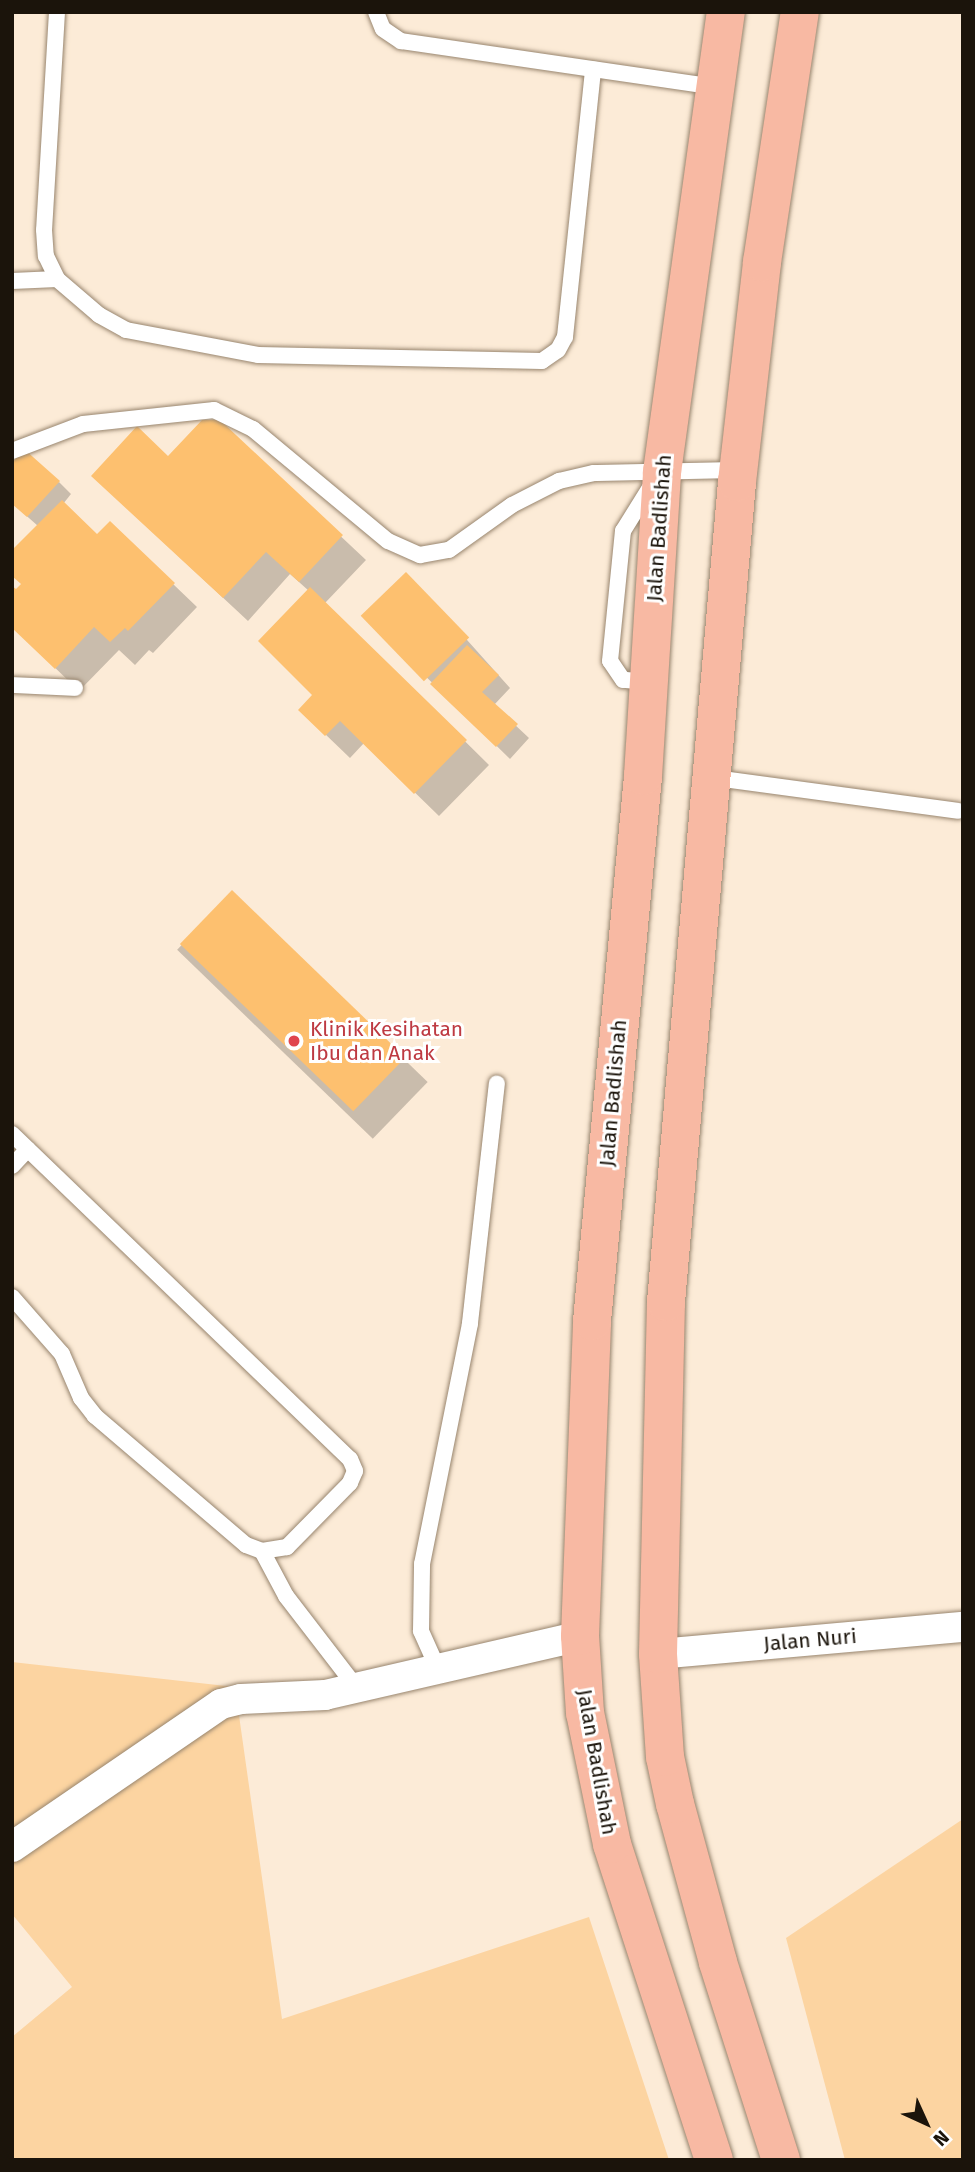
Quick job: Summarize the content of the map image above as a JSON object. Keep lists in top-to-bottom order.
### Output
{
  "streets": {
    "main road": ["Jalan Badlishah"],
    "street": ["Jalan Nuri"]
  },
  "places": ["Klinik Kesihatan Ibu dan Anak"],
  "north": "bottom right"
}
